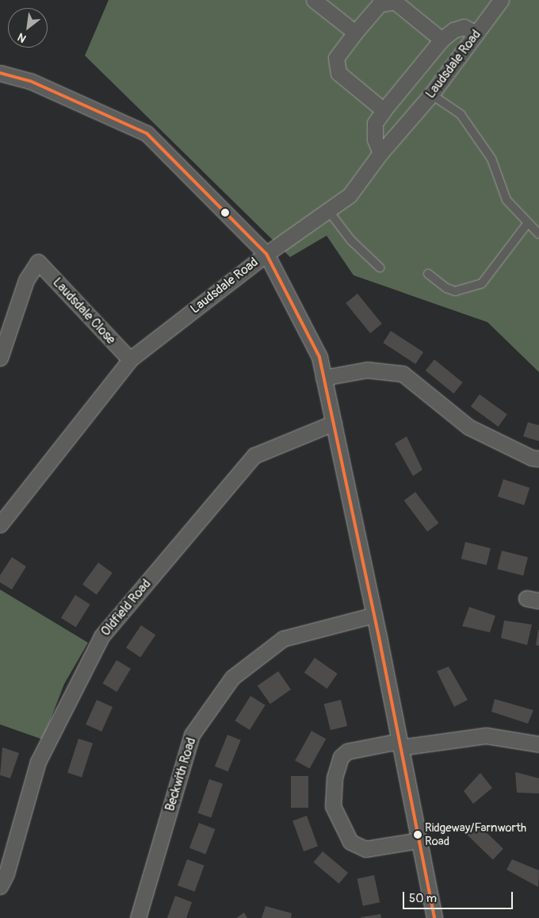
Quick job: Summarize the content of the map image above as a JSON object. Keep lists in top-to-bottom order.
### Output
{
  "streets": {
    "street": [
      "Laudsdale Road",
      "Laudsdale Close",
      "Oldfield Road",
      "Beckwith Road"
    ]
  },
  "crossings": [
    ["Laudsdale Road", "Laudsdale Close"]
  ],
  "places": ["Ridgeway/Farnworth Road"],
  "scale_bar": "50 m",
  "north": "bottom left"
}
